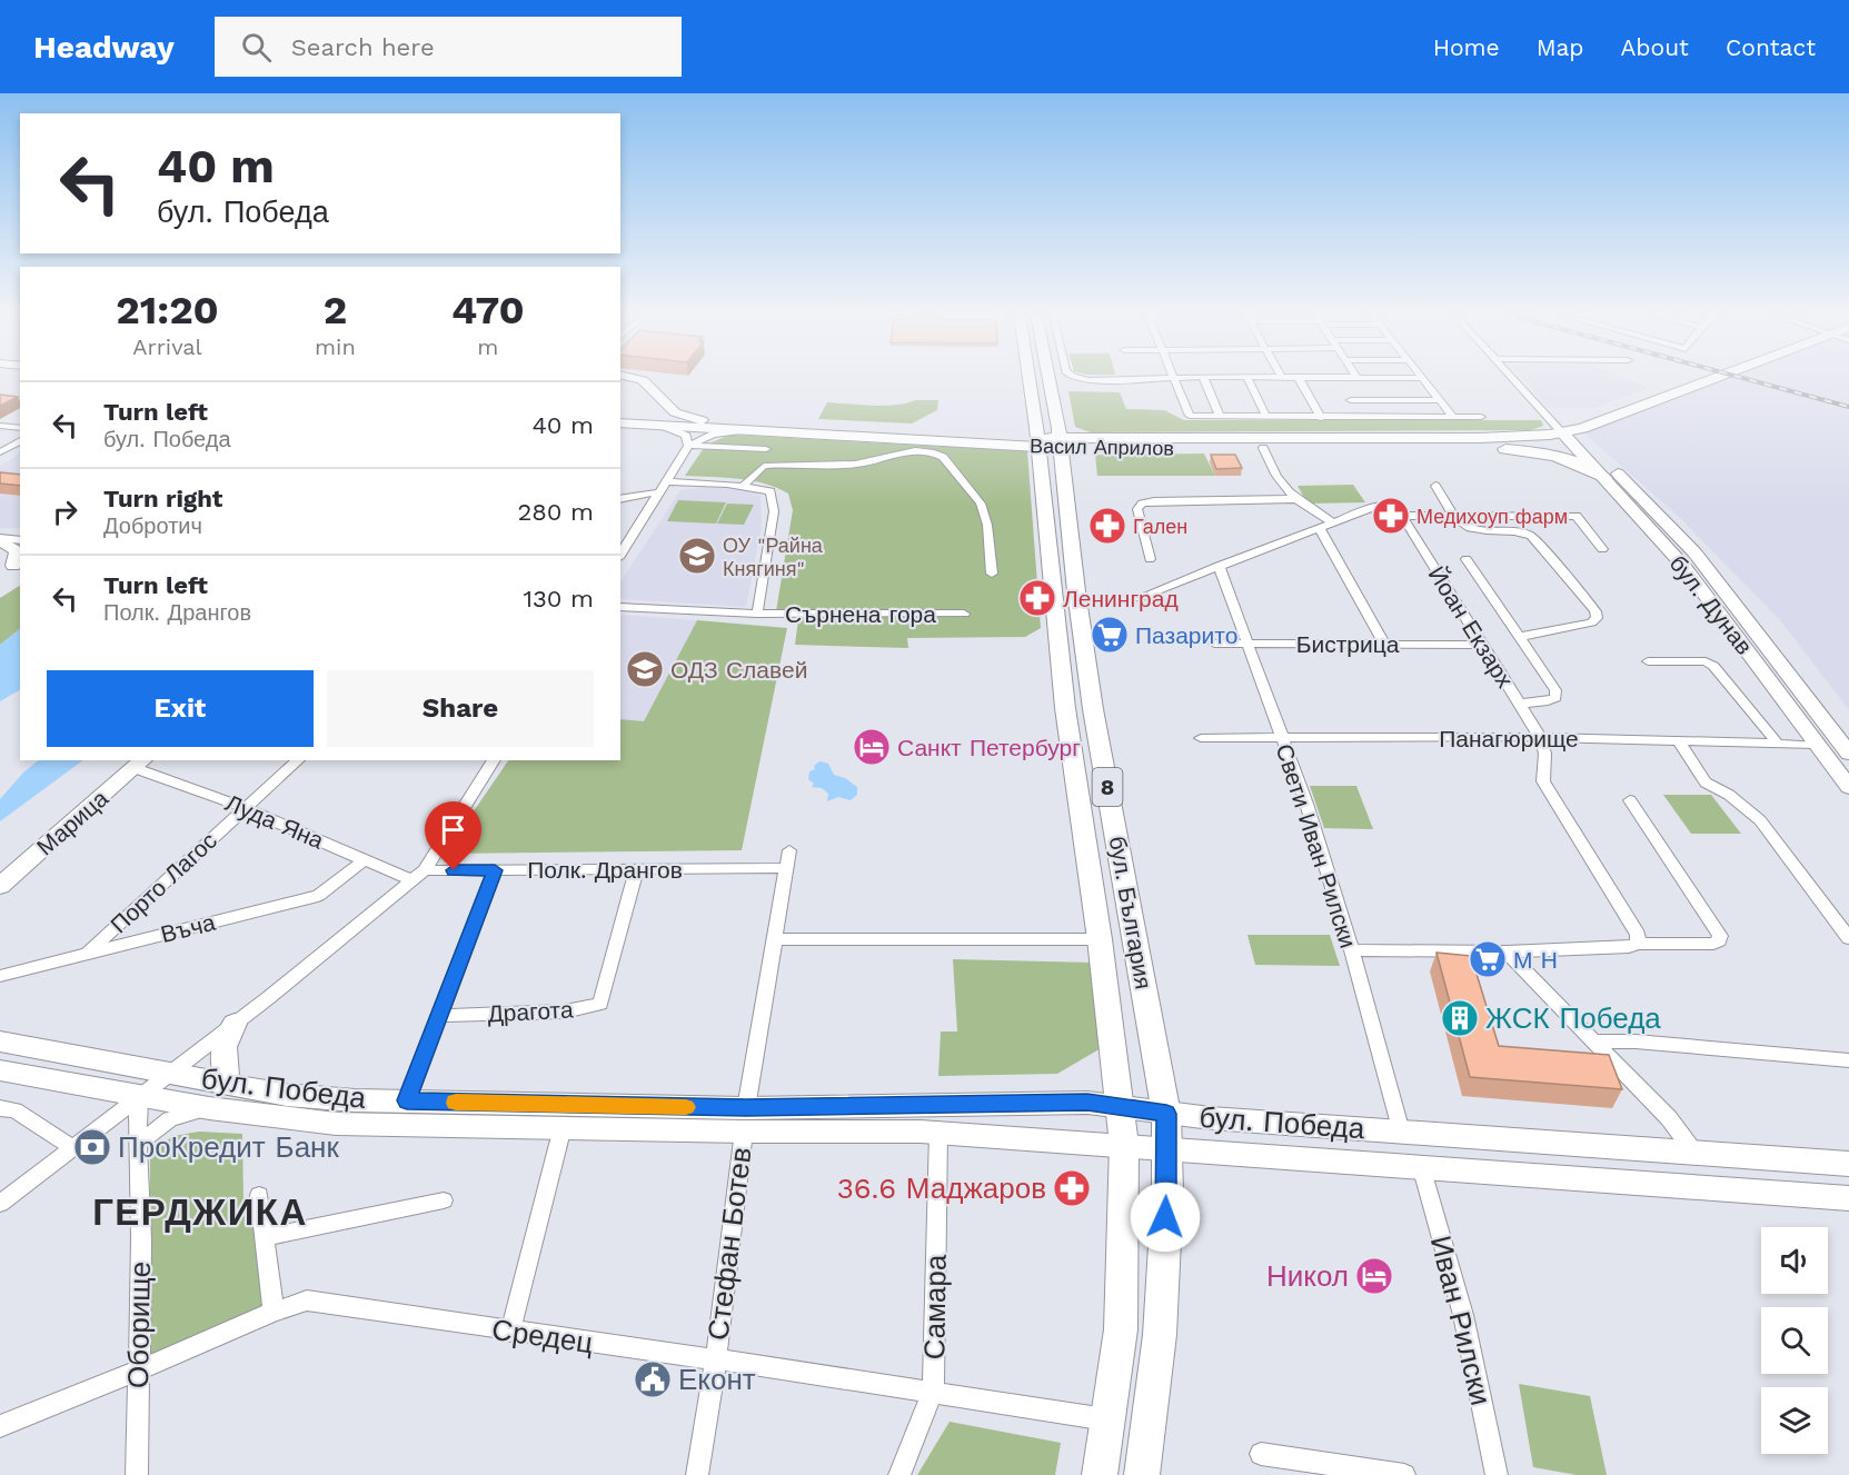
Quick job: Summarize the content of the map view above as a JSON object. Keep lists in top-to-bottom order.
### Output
{
  "streets": {
    "main road": [
      "Васил Априлов",
      "бул. Дунав",
      "8",
      "Марица",
      "бул. България",
      "бул. Победа"
    ],
    "street": [
      "Сърнена гора",
      "Йоан Екзарх",
      "Бистрица",
      "Панагюрище",
      "Луда Яна",
      "Свети Иван Рилски",
      "Полк. Дрангов",
      "Порто Лагос",
      "Въча",
      "Драгота",
      "Стефан Ботев",
      "Самара",
      "Иван Рилски",
      "Оборище",
      "Средец"
    ]
  },
  "crossings": [
    ["Васил Априлов", "бул. Дунав"],
    ["Васил Априлов", "бул. България"],
    ["бул. Дунав", "Панагюрище"],
    ["Йоан Екзарх", "Бистрица"],
    ["Йоан Екзарх", "Панагюрище"],
    ["Бистрица", "Свети Иван Рилски"],
    ["Панагюрище", "Свети Иван Рилски"],
    ["Луда Яна", "Марица"],
    ["Луда Яна", "Полк. Дрангов"],
    ["Луда Яна", "Порто Лагос"],
    ["Луда Яна", "Въча"],
    ["Свети Иван Рилски", "бул. Победа"],
    ["Полк. Дрангов", "Драгота"],
    ["Полк. Дрангов", "Стефан Ботев"],
    ["Порто Лагос", "Въча"],
    ["бул. България", "бул. Победа"],
    ["бул. България", "Средец"],
    ["бул. Победа", "Стефан Ботев"],
    ["бул. Победа", "Самара"],
    ["бул. Победа", "Иван Рилски"],
    ["бул. Победа", "Оборище"],
    ["Стефан Ботев", "Средец"],
    ["Самара", "Средец"],
    ["Оборище", "Средец"]
  ],
  "districts": ["ГЕРДЖИКА"],
  "places": {
    "pharmacy": [
      "Медихоуп фарм",
      "Гален",
      "Ленинград",
      "36.6 Маджаров"
    ],
    "school or university": ["ОУ \"Райна Княгиня\"", "ОДЗ Славей"],
    "supermarket": ["Пазарито", "М Н"],
    "hotel": ["Санкт Петербург", "Никол"],
    "building": ["ЖСК Победа"],
    "bank": ["ПроКредит Банк"],
    "public building": ["Еконт"]
  },
  "page": {
    "header": "Headway",
    "search": "Search here",
    "nav": [
      "Home",
      "Map",
      "About",
      "Contact"
    ],
    "turn": ["40 m", "бул. Победа"],
    "eta": [
      "21:20",
      "Arrival",
      "2",
      "min",
      "470",
      "m"
    ],
    "list": [
      {
        "name": "Turn left",
        "note": "бул. Победа",
        "value": "40 m"
      },
      {
        "name": "Turn right",
        "note": "Добротич",
        "value": "280 m"
      },
      {
        "name": "Turn left",
        "note": "Полк. Дрангов",
        "value": "130 m"
      }
    ],
    "buttons": ["Exit", "Share"]
  }
}
